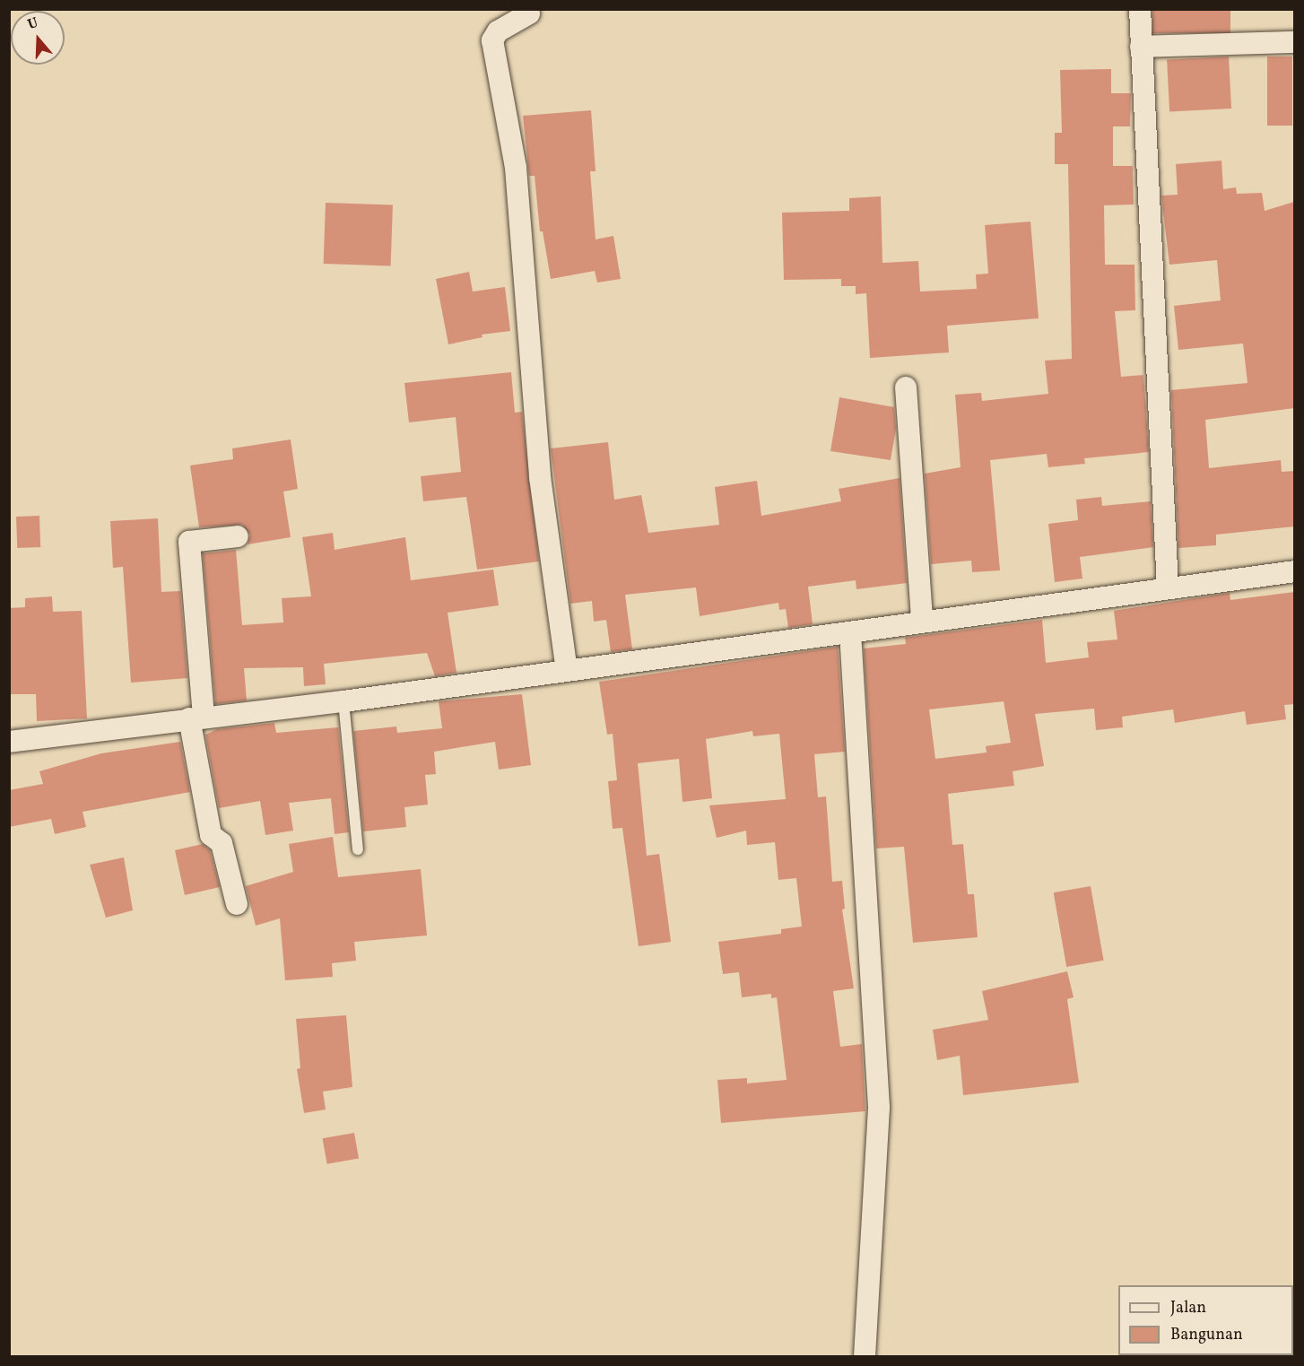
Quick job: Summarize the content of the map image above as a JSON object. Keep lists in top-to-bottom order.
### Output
{
  "legend": ["Jalan", "Bangunan"],
  "north": "top"
}
